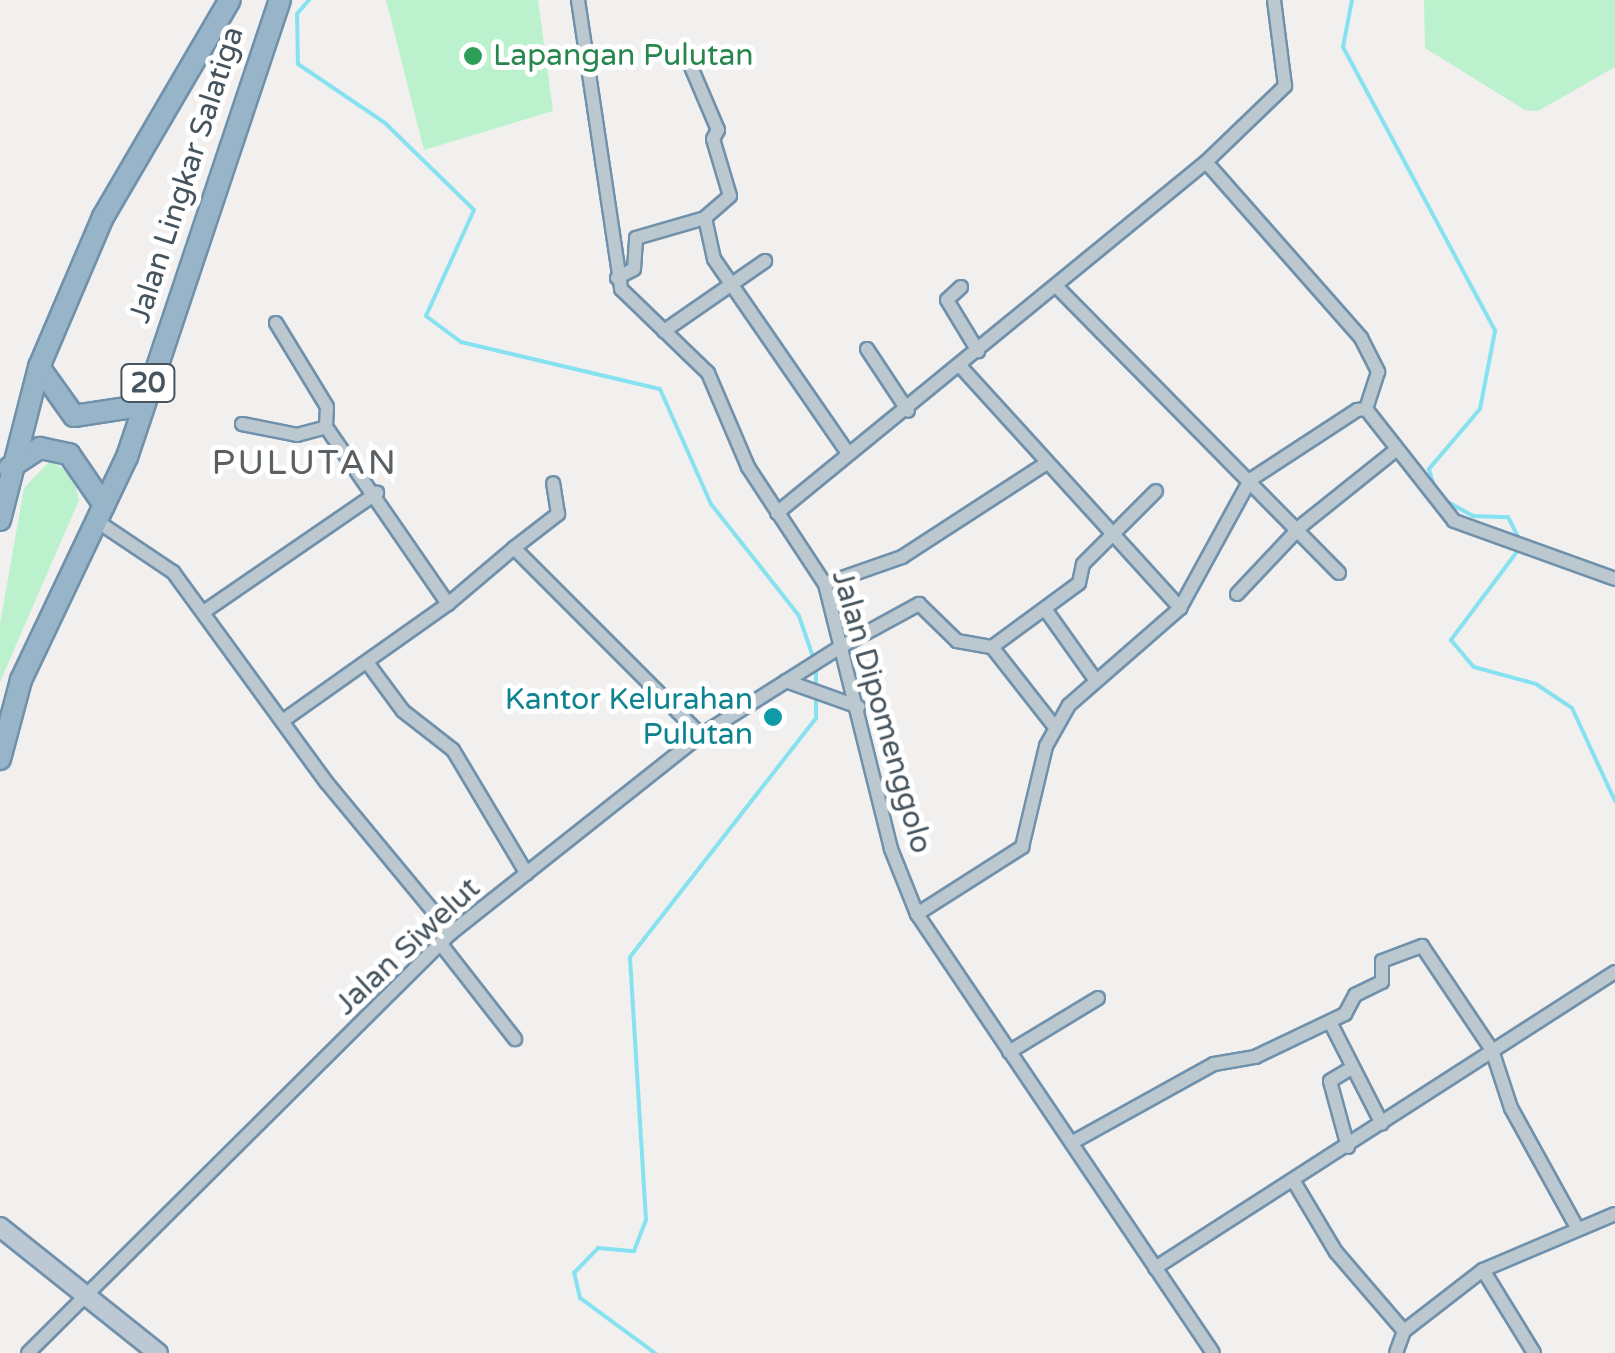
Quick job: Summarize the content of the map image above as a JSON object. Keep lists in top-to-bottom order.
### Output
{
  "streets": {
    "highway": ["Jalan Lingkar Salatiga", "20"],
    "street": ["Jalan Dipomenggolo", "Jalan Siwelut"]
  },
  "crossings": [
    ["Jalan Dipomenggolo", "Jalan Siwelut"]
  ],
  "districts": ["PULUTAN"],
  "places": ["Lapangan Pulutan", "Kantor Kelurahan Pulutan"]
}
